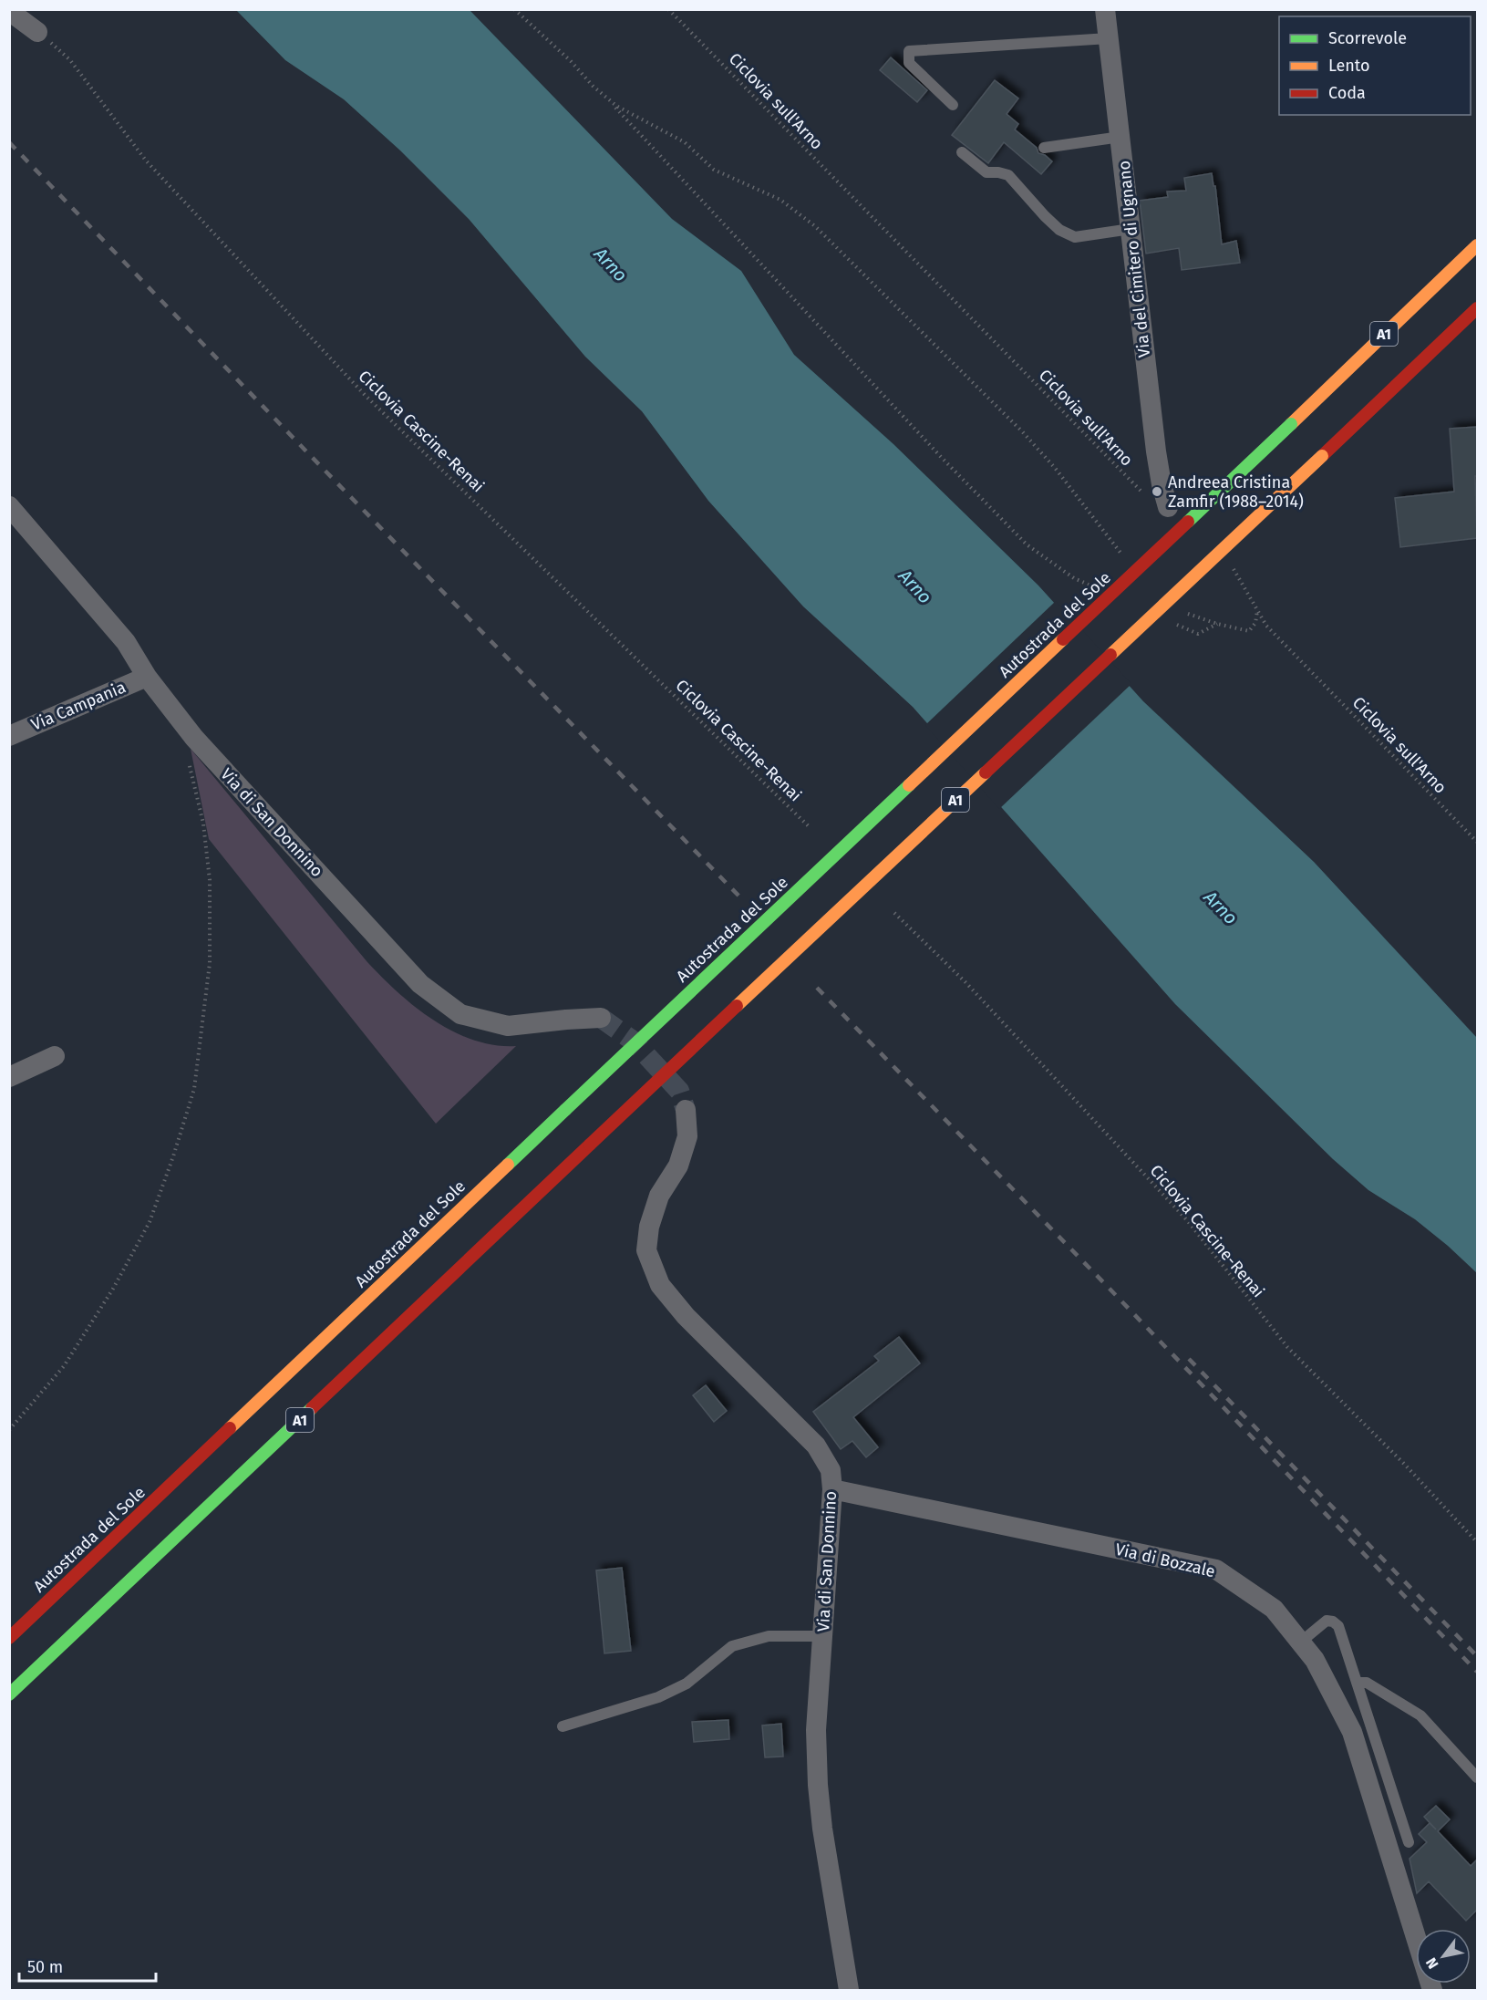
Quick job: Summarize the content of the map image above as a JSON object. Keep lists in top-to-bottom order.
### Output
{
  "streets": {
    "highway": ["A1", "Autostrada del Sole"],
    "street": [
      "Via del Cimitero di Ugnano",
      "Via Campania",
      "Via di San Donnino",
      "Via di Bozzale"
    ],
    "path": ["Ciclovia sull'Arno", "Ciclovia Cascine-Renai"]
  },
  "crossings": [
    ["Ciclovia sull'Arno", "Via del Cimitero di Ugnano"],
    ["Via Campania", "Via di San Donnino"],
    ["Via di San Donnino", "Via di Bozzale"]
  ],
  "water": ["Arno"],
  "places": ["Andreea Cristina Zamfir (1988–2014)"],
  "legend": ["Scorrevole", "Lento", "Coda"],
  "scale_bar": "50 m",
  "north": "bottom left"
}
